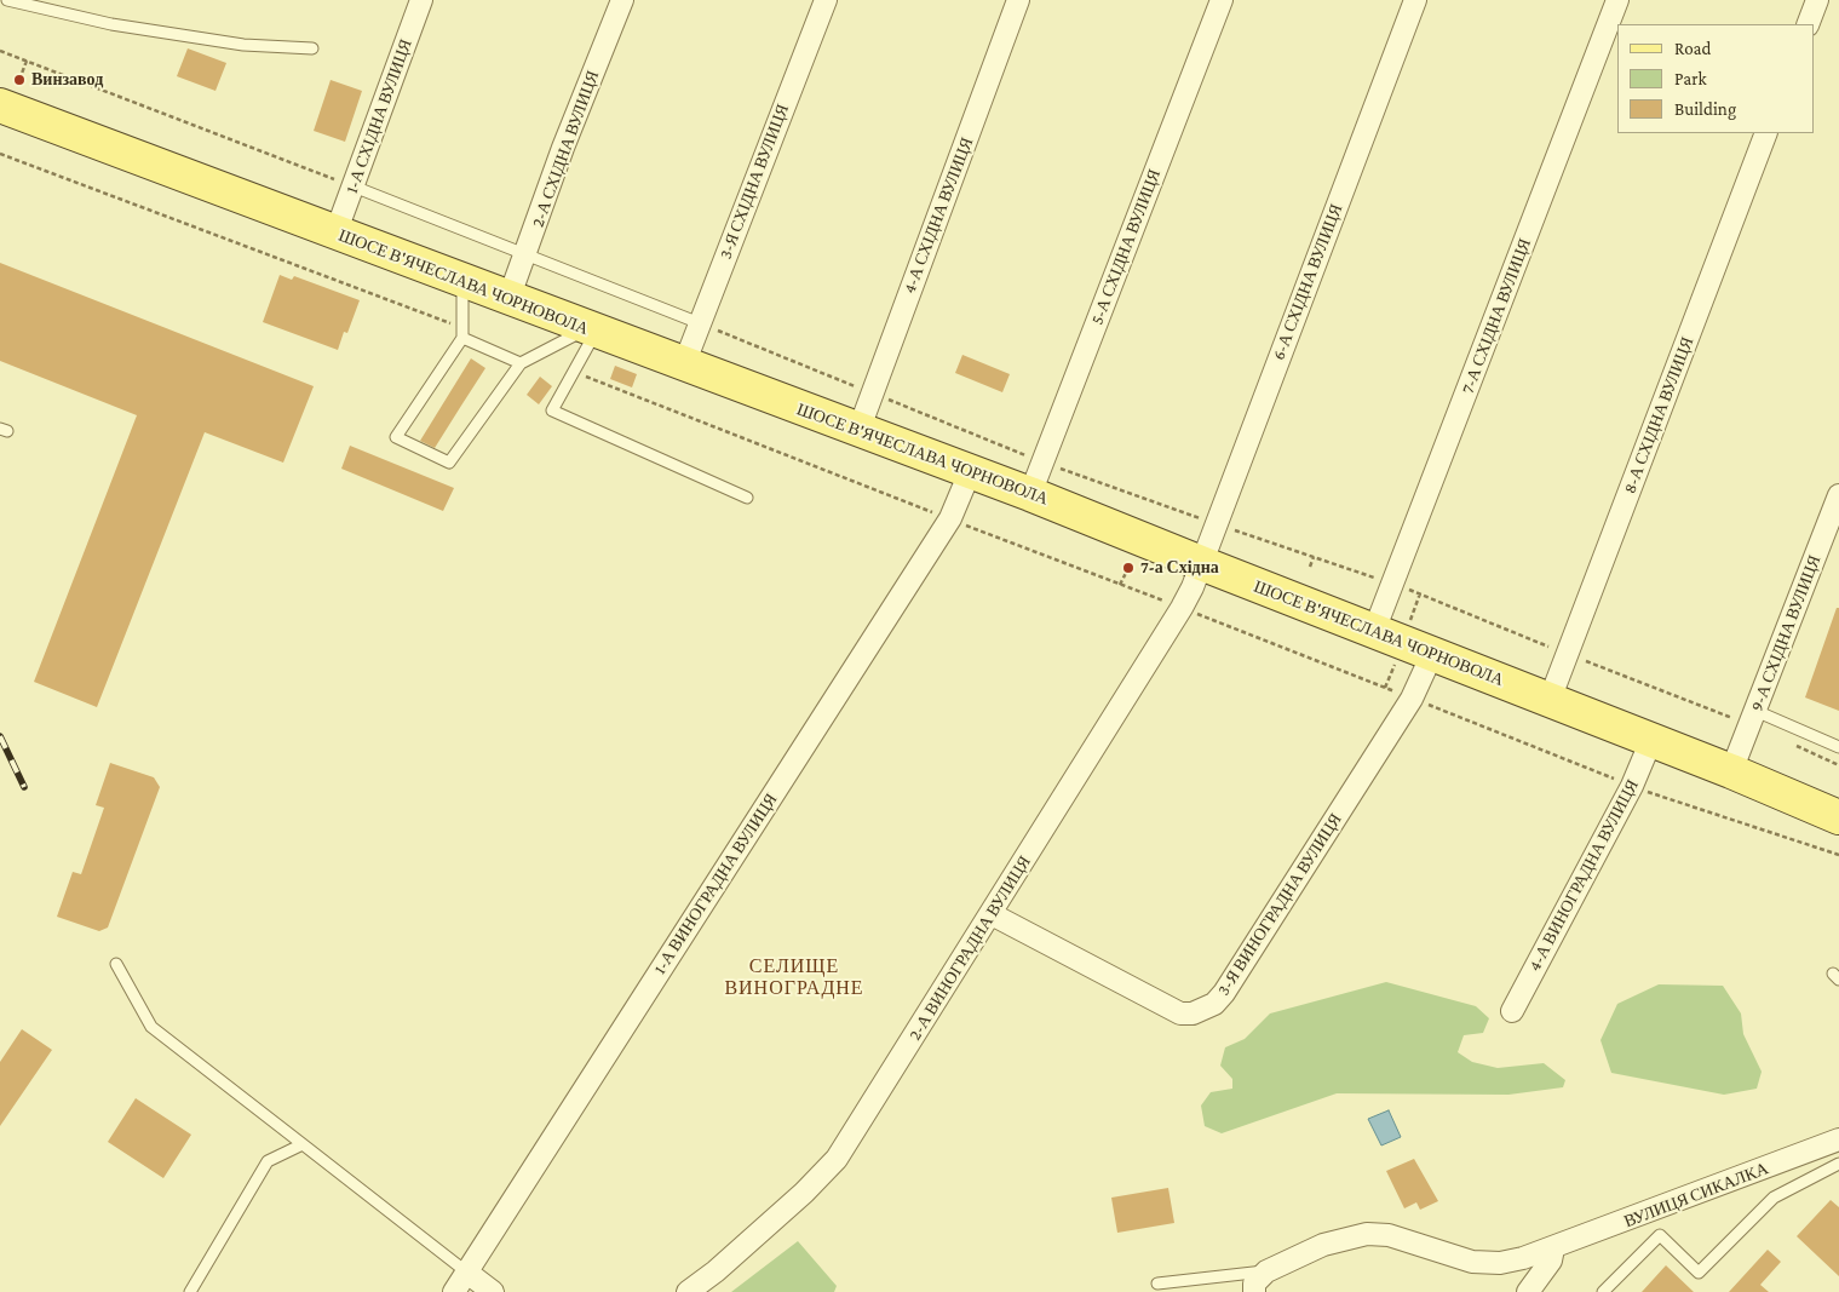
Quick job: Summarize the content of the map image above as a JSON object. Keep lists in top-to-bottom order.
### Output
{
  "streets": {
    "main road": ["ШОСЕ В'ЯЧЕСЛАВА ЧОРНОВОЛА"],
    "street": [
      "1-А СХІДНА ВУЛИЦЯ",
      "2-А СХІДНА ВУЛИЦЯ",
      "3-Я СХІДНА ВУЛИЦЯ",
      "4-А СХІДНА ВУЛИЦЯ",
      "5-А СХІДНА ВУЛИЦЯ",
      "6-А СХІДНА ВУЛИЦЯ",
      "7-А СХІДНА ВУЛИЦЯ",
      "8-А СХІДНА ВУЛИЦЯ",
      "9-А СХІДНА ВУЛИЦЯ",
      "4-А ВИНОГРАДНА ВУЛИЦЯ",
      "1-А ВИНОГРАДНА ВУЛИЦЯ",
      "3-Я ВИНОГРАДНА ВУЛИЦЯ",
      "2-А ВИНОГРАДНА ВУЛИЦЯ",
      "ВУЛИЦЯ СИКАЛКА"
    ]
  },
  "crossings": [
    ["1-А СХІДНА ВУЛИЦЯ", "ШОСЕ В'ЯЧЕСЛАВА ЧОРНОВОЛА"],
    ["2-А СХІДНА ВУЛИЦЯ", "ШОСЕ В'ЯЧЕСЛАВА ЧОРНОВОЛА"],
    ["3-Я СХІДНА ВУЛИЦЯ", "ШОСЕ В'ЯЧЕСЛАВА ЧОРНОВОЛА"],
    ["4-А СХІДНА ВУЛИЦЯ", "ШОСЕ В'ЯЧЕСЛАВА ЧОРНОВОЛА"],
    ["5-А СХІДНА ВУЛИЦЯ", "ШОСЕ В'ЯЧЕСЛАВА ЧОРНОВОЛА"],
    ["ШОСЕ В'ЯЧЕСЛАВА ЧОРНОВОЛА", "6-А СХІДНА ВУЛИЦЯ"],
    ["ШОСЕ В'ЯЧЕСЛАВА ЧОРНОВОЛА", "7-А СХІДНА ВУЛИЦЯ"],
    ["ШОСЕ В'ЯЧЕСЛАВА ЧОРНОВОЛА", "8-А СХІДНА ВУЛИЦЯ"],
    ["ШОСЕ В'ЯЧЕСЛАВА ЧОРНОВОЛА", "9-А СХІДНА ВУЛИЦЯ"],
    ["ШОСЕ В'ЯЧЕСЛАВА ЧОРНОВОЛА", "4-А ВИНОГРАДНА ВУЛИЦЯ"],
    ["ШОСЕ В'ЯЧЕСЛАВА ЧОРНОВОЛА", "1-А ВИНОГРАДНА ВУЛИЦЯ"],
    ["ШОСЕ В'ЯЧЕСЛАВА ЧОРНОВОЛА", "3-Я ВИНОГРАДНА ВУЛИЦЯ"],
    ["ШОСЕ В'ЯЧЕСЛАВА ЧОРНОВОЛА", "2-А ВИНОГРАДНА ВУЛИЦЯ"],
    ["6-А СХІДНА ВУЛИЦЯ", "2-А ВИНОГРАДНА ВУЛИЦЯ"],
    ["3-Я ВИНОГРАДНА ВУЛИЦЯ", "2-А ВИНОГРАДНА ВУЛИЦЯ"]
  ],
  "districts": ["СЕЛИЩЕ ВИНОГРАДНЕ"],
  "places": ["Винзавод", "7-а Східна"],
  "legend": ["Road", "Park", "Building"]
}
